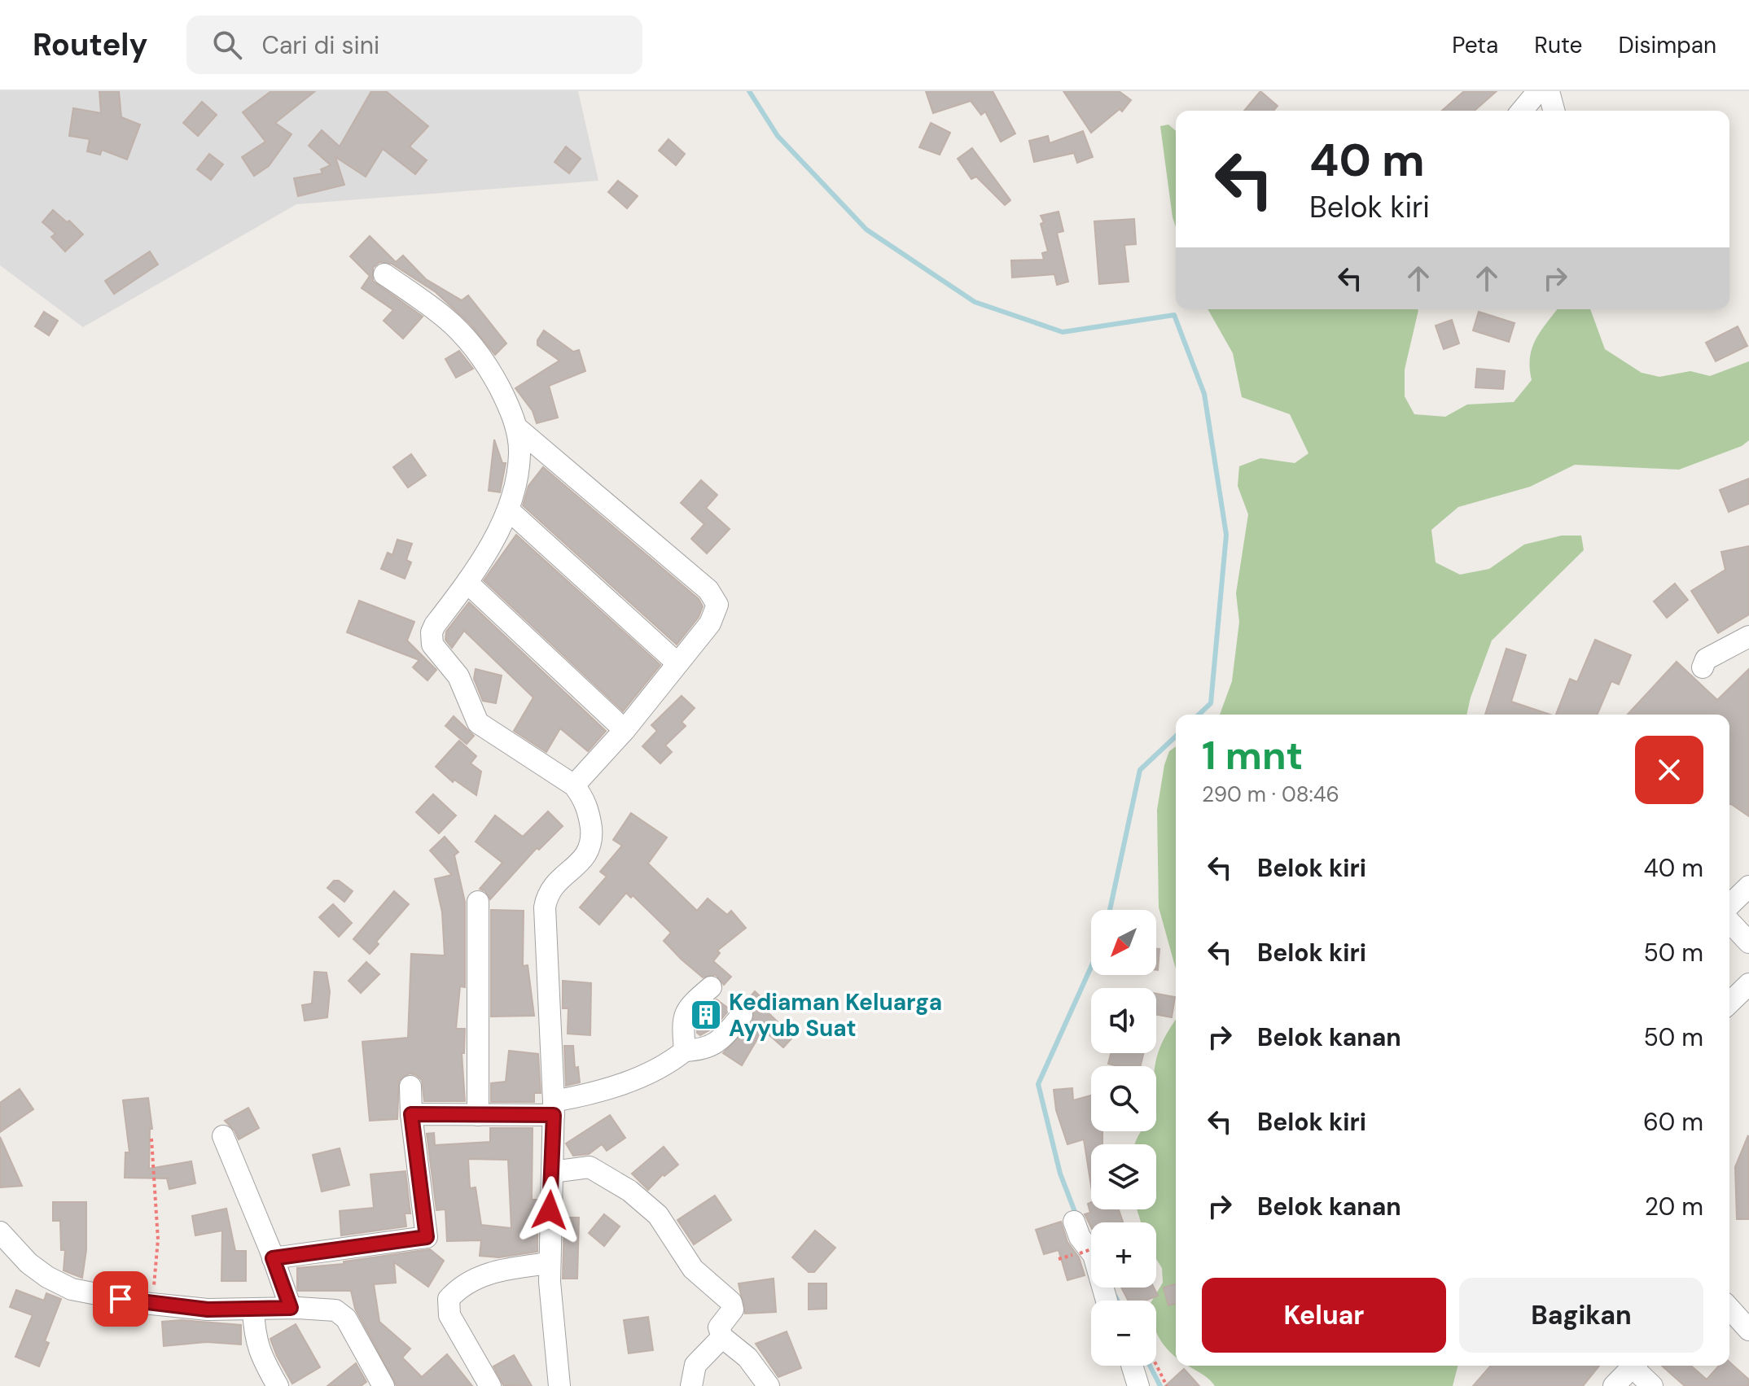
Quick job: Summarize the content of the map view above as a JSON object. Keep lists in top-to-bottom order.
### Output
{
  "places": {
    "building": ["Kediaman Keluarga Ayyub Suat"]
  },
  "north": "bottom left",
  "page": {
    "header": "Routely",
    "search": "Cari di sini",
    "nav": ["Peta", "Rute", "Disimpan"],
    "turn": ["40 m", "Belok kiri"],
    "heading": ["1 mnt", "290 m · 08:46"],
    "list": [
      {
        "name": "Belok kiri",
        "value": "40 m"
      },
      {
        "name": "Belok kiri",
        "value": "50 m"
      },
      {
        "name": "Belok kanan",
        "value": "50 m"
      },
      {
        "name": "Belok kiri",
        "value": "60 m"
      },
      {
        "name": "Belok kanan",
        "value": "20 m"
      }
    ],
    "map_buttons": ["+", "−"],
    "buttons": ["Keluar", "Bagikan"]
  }
}
